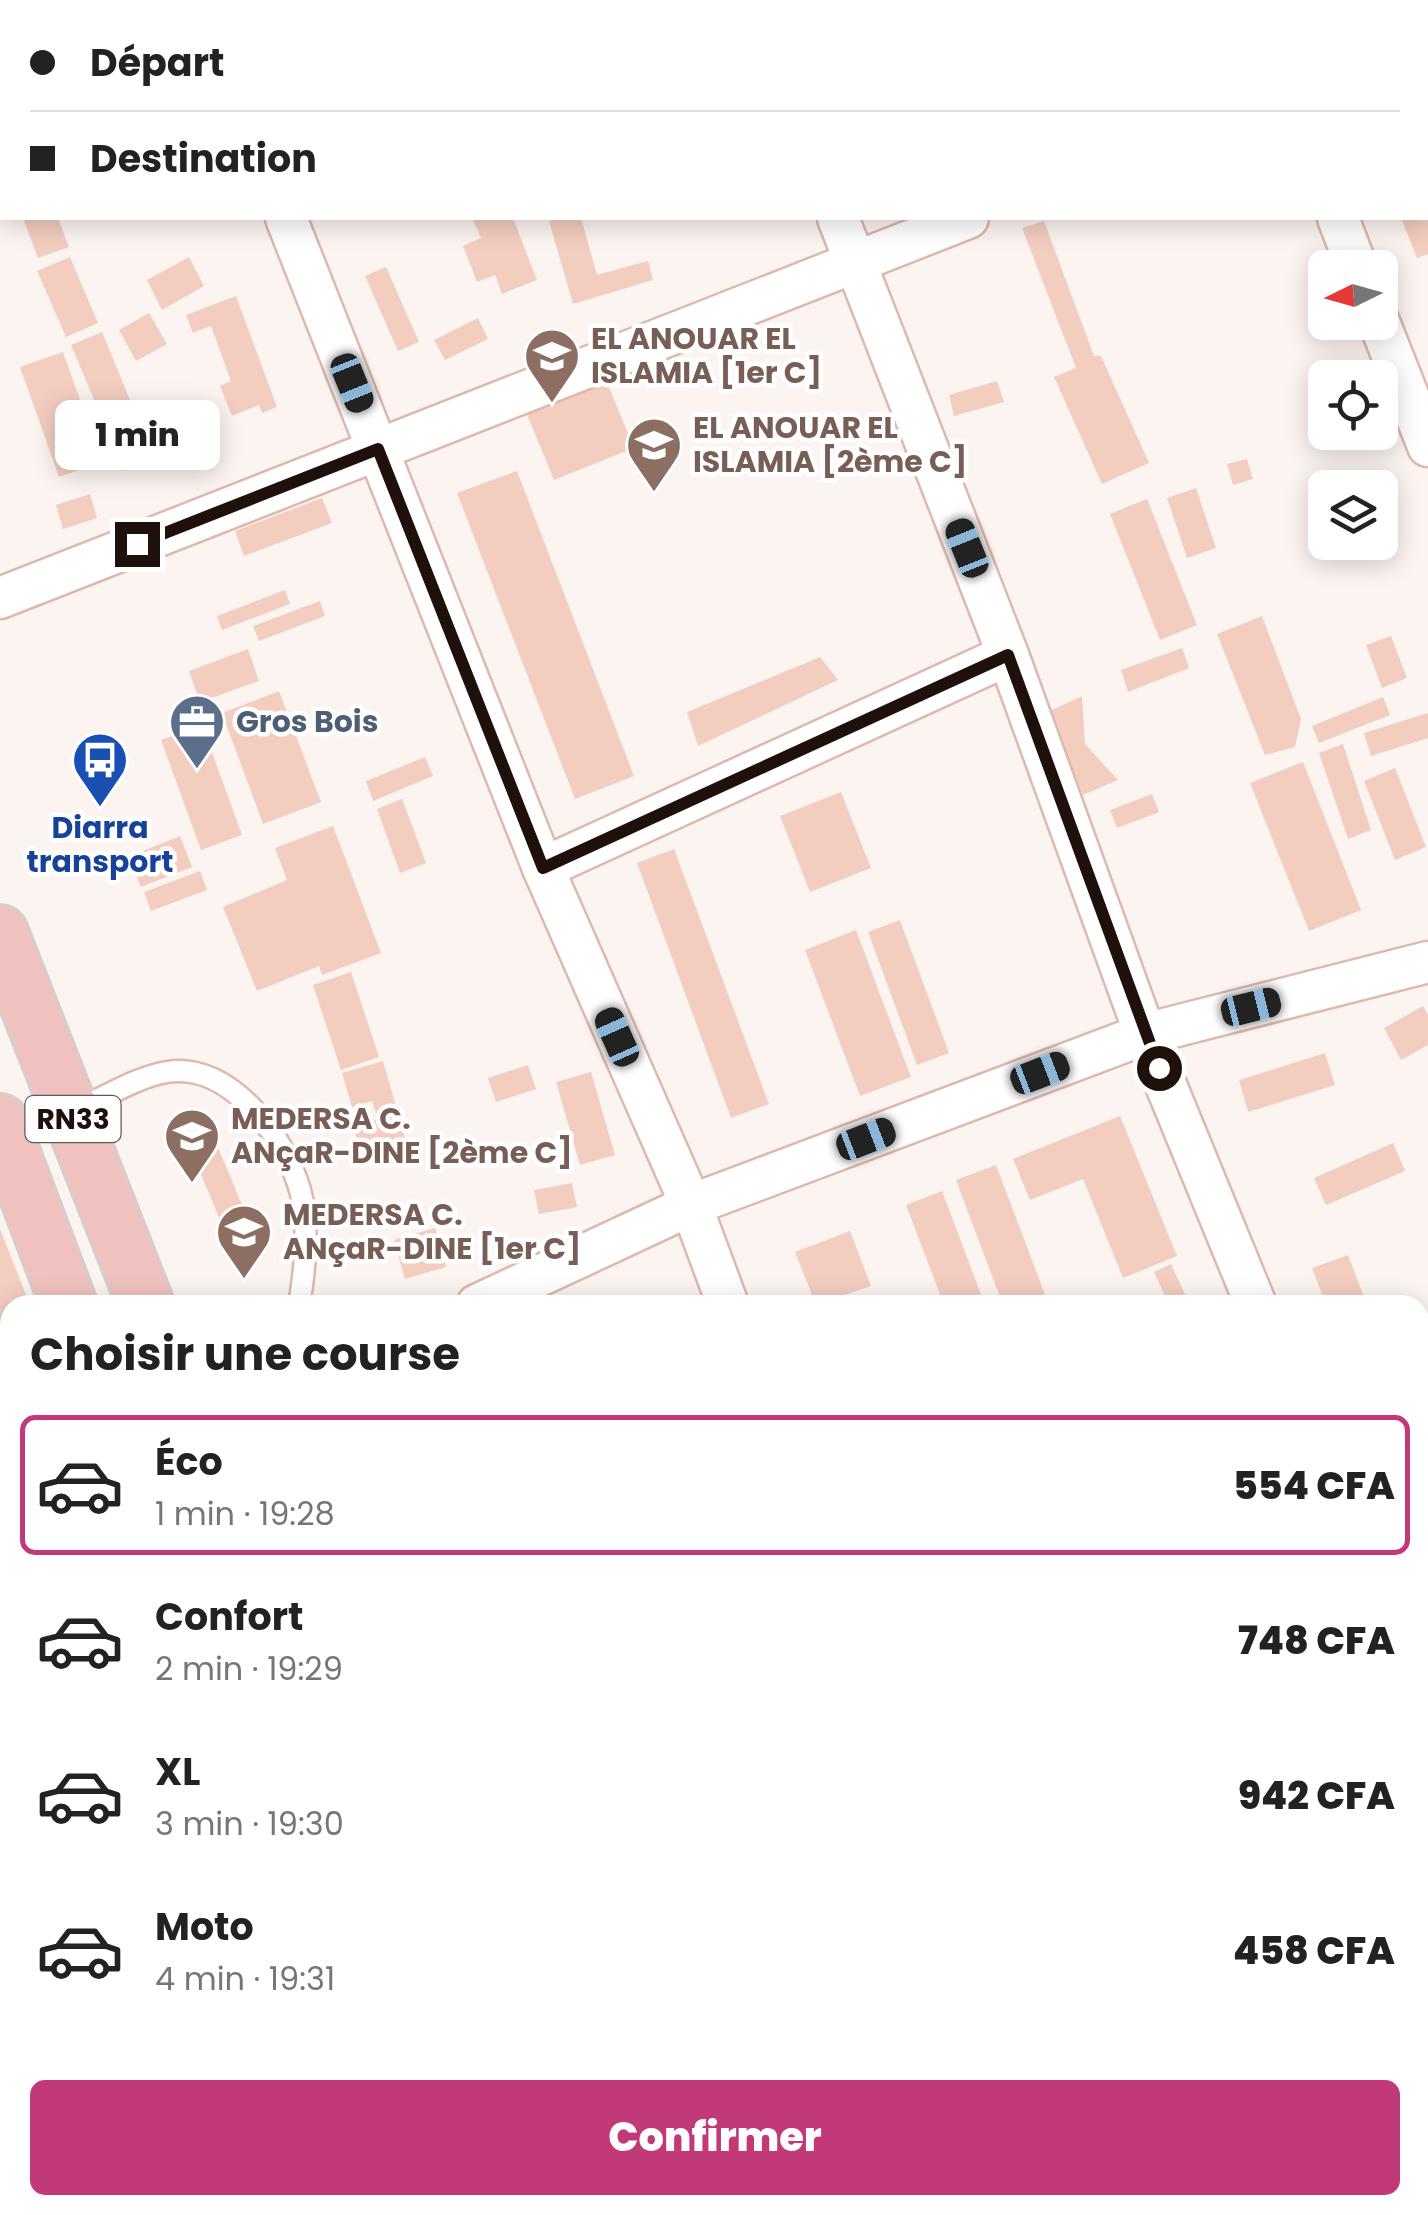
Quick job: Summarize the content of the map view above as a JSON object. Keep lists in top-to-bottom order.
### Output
{
  "streets": {
    "main road": ["RN33"]
  },
  "places": {
    "school or university": [
      "EL ANOUAR EL ISLAMIA [1er C]",
      "EL ANOUAR EL ISLAMIA [2ème C]",
      "MEDERSA C. ANçaR-DINE [2ème C]",
      "MEDERSA C. ANçaR-DINE [1er C]"
    ],
    "office": ["Gros Bois"],
    "bus stop": ["Diarra transport"]
  },
  "north": "left",
  "page": {
    "banner": ["Départ", "Destination"],
    "bubble": "1 min",
    "heading": "Choisir une course",
    "list": [
      {
        "name": "Éco",
        "note": "1 min · 19:28",
        "value": "554 CFA"
      },
      {
        "name": "Confort",
        "note": "2 min · 19:29",
        "value": "748 CFA"
      },
      {
        "name": "XL",
        "note": "3 min · 19:30",
        "value": "942 CFA"
      },
      {
        "name": "Moto",
        "note": "4 min · 19:31",
        "value": "458 CFA"
      }
    ],
    "buttons": "Confirmer"
  }
}
